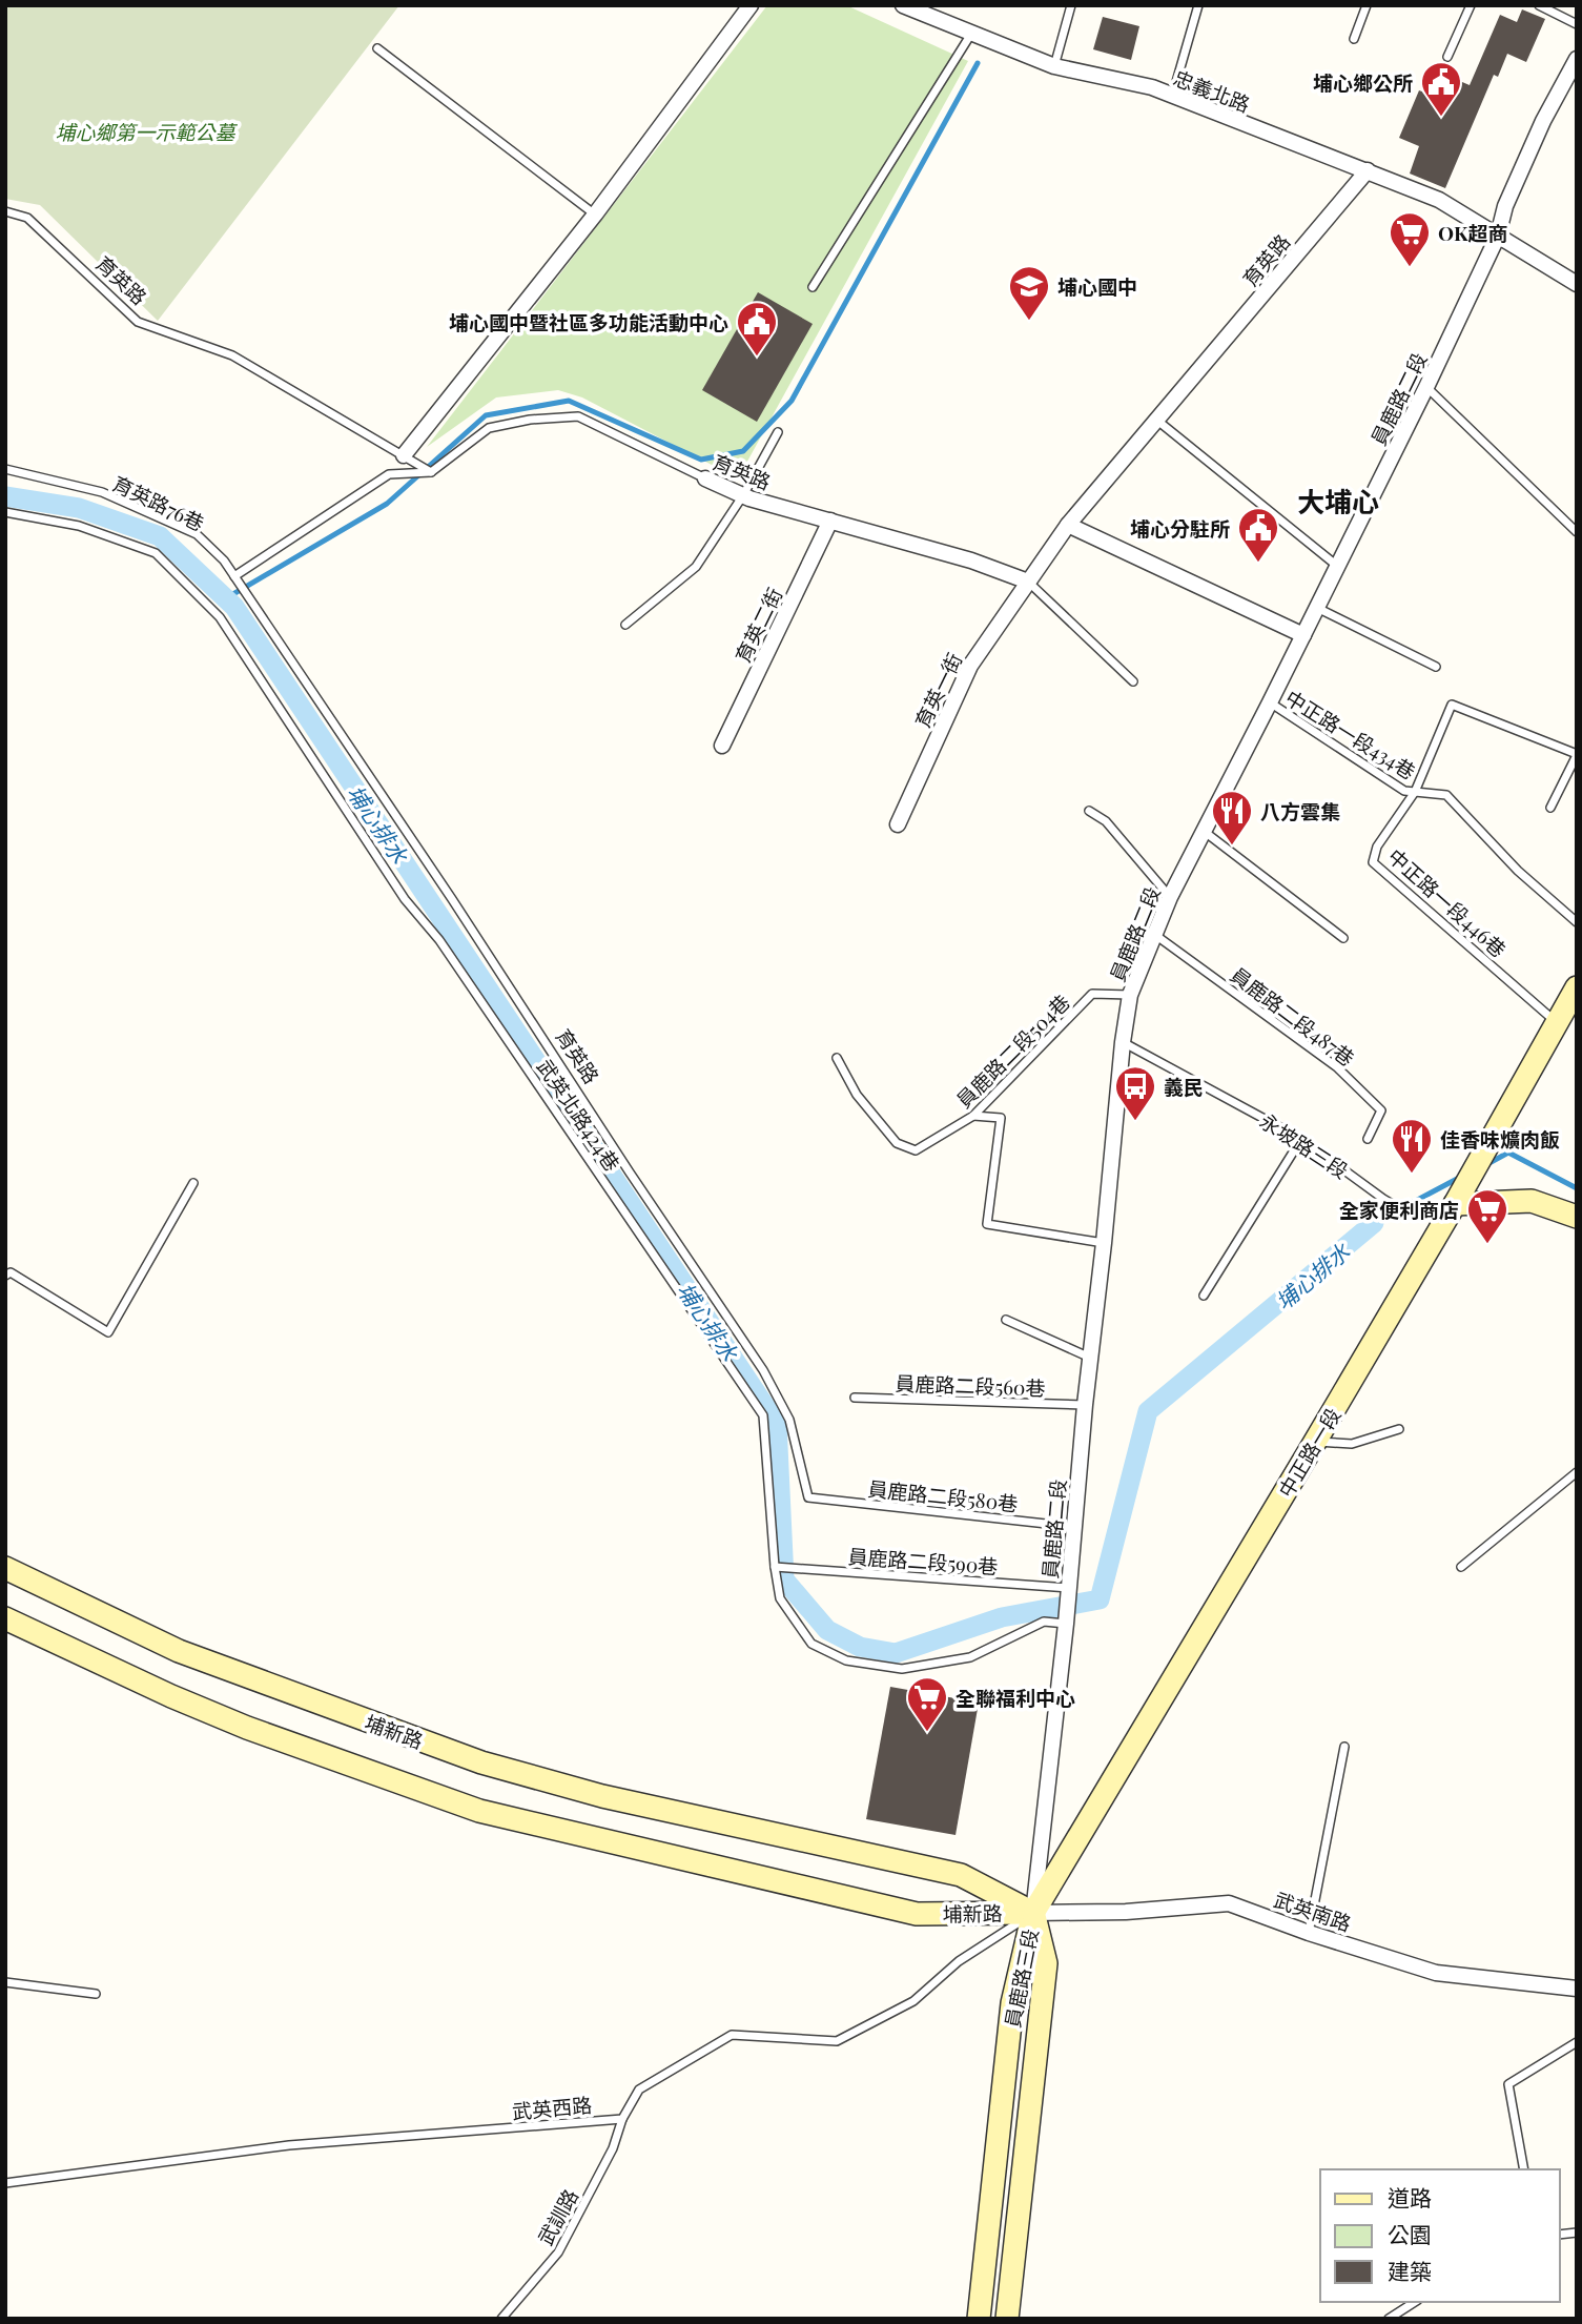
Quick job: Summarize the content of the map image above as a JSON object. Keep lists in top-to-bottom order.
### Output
{
  "streets": {
    "street": [
      "忠義北路",
      "育英路",
      "員鹿路二段",
      "育英二街",
      "育英一街",
      "永坡路三段",
      "中正路一段",
      "埔新路",
      "武英南路",
      "員鹿路三段"
    ],
    "lane": [
      "育英路76巷",
      "中正路一段434巷",
      "中正路一段446巷",
      "員鹿路二段487巷",
      "員鹿路二段504巷",
      "武英北路424巷",
      "員鹿路二段560巷",
      "員鹿路二段580巷",
      "員鹿路二段590巷",
      "武英西路",
      "武訓路"
    ]
  },
  "crossings": [
    ["忠義北路", "育英路"],
    ["忠義北路", "員鹿路二段"],
    ["育英路", "育英路76巷"],
    ["育英路", "育英二街"],
    ["育英路", "育英一街"],
    ["育英路", "員鹿路二段580巷"],
    ["員鹿路二段", "中正路一段434巷"],
    ["員鹿路二段", "員鹿路二段487巷"],
    ["員鹿路二段", "員鹿路二段504巷"],
    ["員鹿路二段", "武英北路424巷"],
    ["員鹿路二段", "永坡路三段"],
    ["員鹿路二段", "員鹿路二段560巷"],
    ["員鹿路二段", "中正路一段"],
    ["員鹿路二段", "員鹿路二段580巷"],
    ["員鹿路二段", "員鹿路二段590巷"],
    ["員鹿路二段", "埔新路"],
    ["員鹿路二段", "武英南路"],
    ["員鹿路二段", "員鹿路三段"],
    ["員鹿路二段", "武英西路"],
    ["中正路一段434巷", "中正路一段446巷"],
    ["中正路一段446巷", "中正路一段"],
    ["武英北路424巷", "員鹿路二段590巷"],
    ["永坡路三段", "中正路一段"],
    ["中正路一段", "埔新路"],
    ["中正路一段", "武英南路"],
    ["中正路一段", "員鹿路三段"],
    ["中正路一段", "武英西路"],
    ["埔新路", "武英南路"],
    ["埔新路", "員鹿路三段"],
    ["埔新路", "武英西路"],
    ["武英南路", "員鹿路三段"],
    ["武英南路", "武英西路"],
    ["員鹿路三段", "武英西路"],
    ["武英西路", "武訓路"]
  ],
  "districts": ["大埔心"],
  "water": ["埔心排水"],
  "parks": ["埔心鄉第一示範公墓"],
  "places": {
    "public building": ["埔心鄉公所", "埔心國中暨社區多功能活動中心", "埔心分駐所"],
    "supermarket": ["OK超商", "全家便利商店", "全聯福利中心"],
    "school or university": ["埔心國中"],
    "restaurant": ["八方雲集", "佳香味爌肉飯"],
    "bus stop": ["義民"]
  },
  "legend": ["道路", "公園", "建築"]
}
